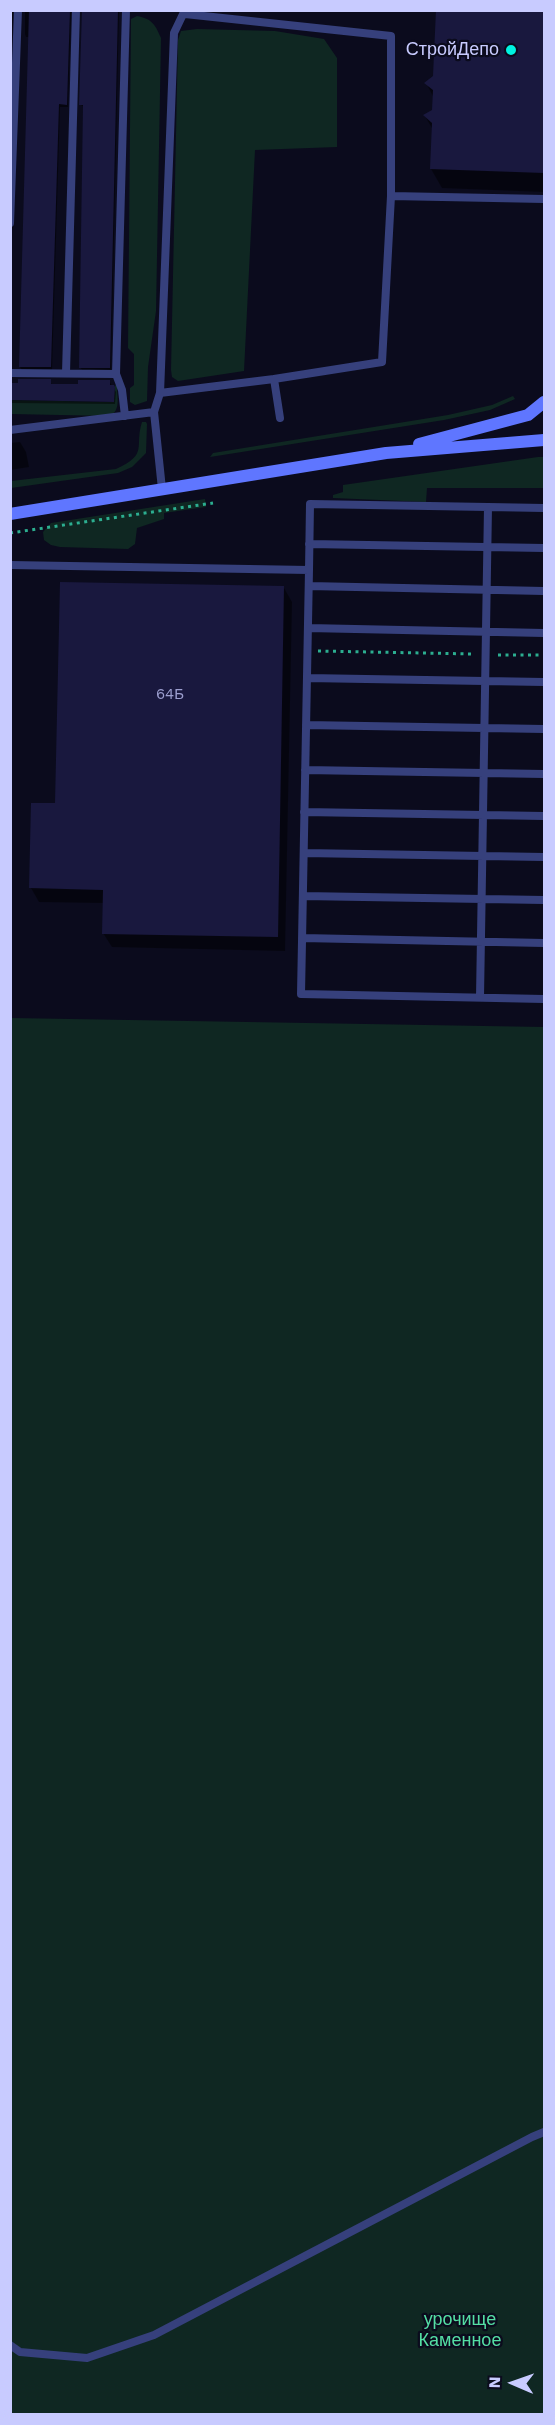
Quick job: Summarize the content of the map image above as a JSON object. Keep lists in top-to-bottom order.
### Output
{
  "parks": ["урочище Каменное"],
  "places": ["СтройДепо"],
  "house_numbers": ["64Б"],
  "north": "left"
}
